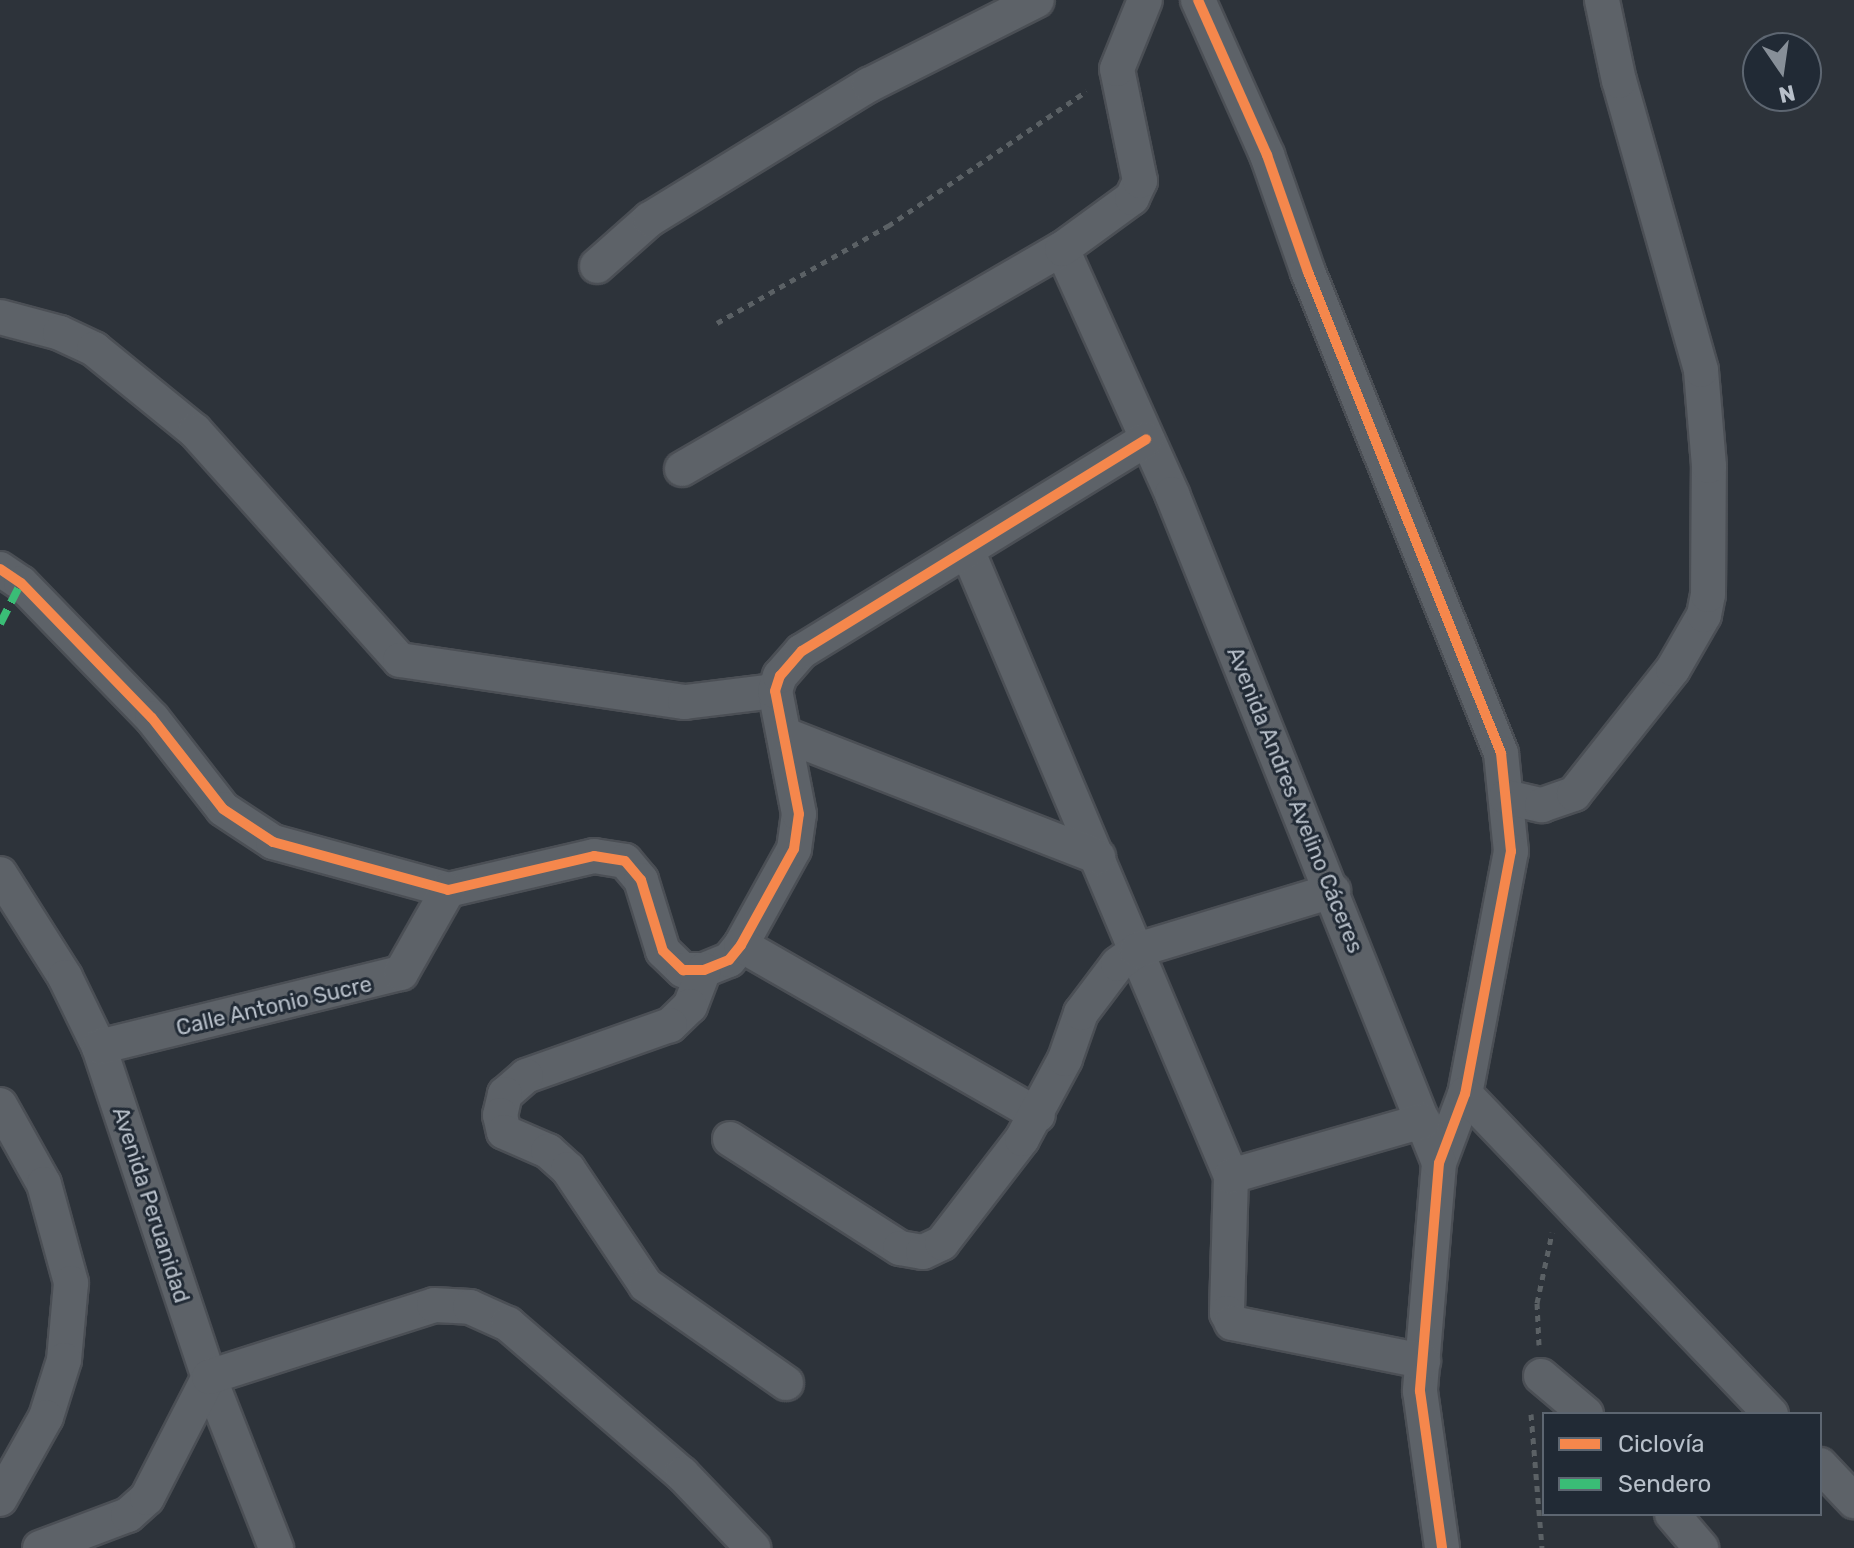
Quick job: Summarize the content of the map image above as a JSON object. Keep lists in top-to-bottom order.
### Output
{
  "streets": {
    "street": ["Avenida Andres Avelino Cáceres", "Calle Antonio Sucre", "Avenida Peruanidad"]
  },
  "crossings": [
    ["Calle Antonio Sucre", "Avenida Peruanidad"]
  ],
  "legend": ["Ciclovía", "Sendero"],
  "north": "bottom"
}
